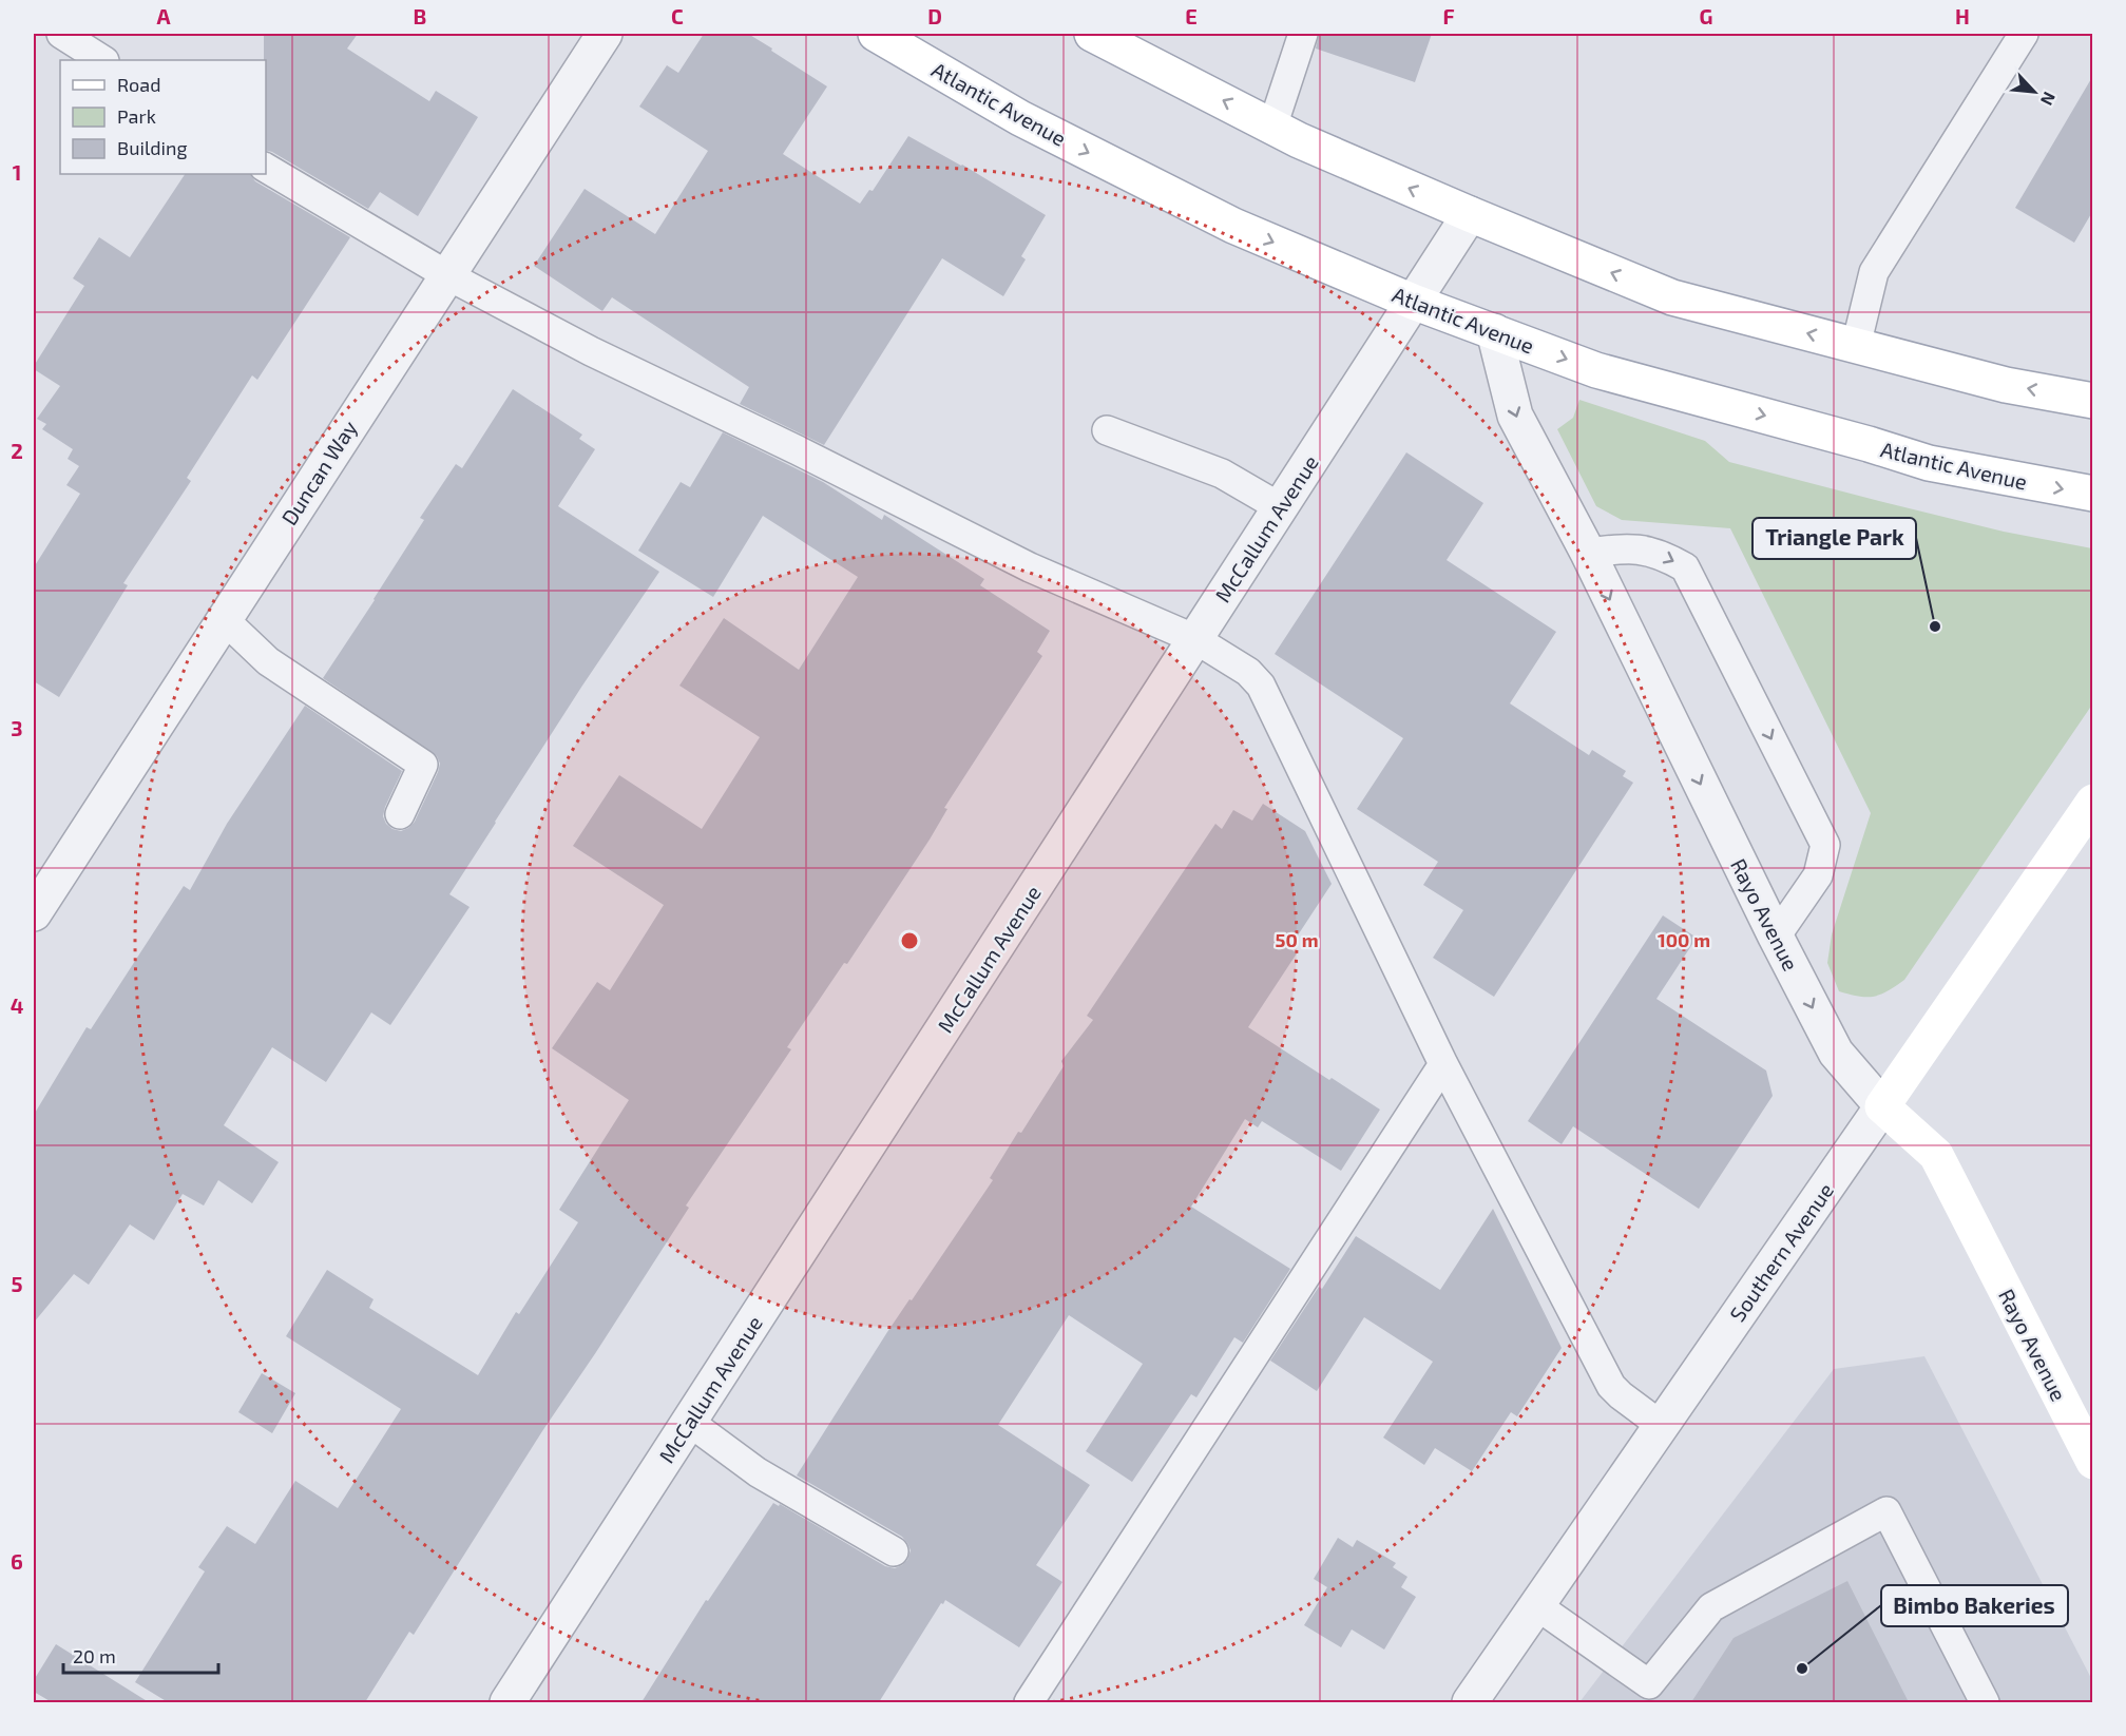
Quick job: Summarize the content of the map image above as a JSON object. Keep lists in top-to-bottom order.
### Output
{
  "streets": {
    "main road": ["Atlantic Avenue", "Rayo Avenue", "Southern Avenue"],
    "street": ["Duncan Way", "McCallum Avenue"]
  },
  "crossings": [
    ["Atlantic Avenue", "McCallum Avenue"],
    ["Atlantic Avenue", "Rayo Avenue"],
    ["Rayo Avenue", "Southern Avenue"]
  ],
  "one_way": ["Rayo Avenue"],
  "places": ["Triangle Park", "Bimbo Bakeries"],
  "legend": ["Road", "Park", "Building"],
  "scale_bar": "20 m",
  "north": "bottom right",
  "grid": {
    "columns": [
      "A",
      "B",
      "C",
      "D",
      "E",
      "F",
      "G",
      "H"
    ],
    "rows": [
      "1",
      "2",
      "3",
      "4",
      "5",
      "6"
    ]
  },
  "rings": ["50 m", "100 m"]
}
